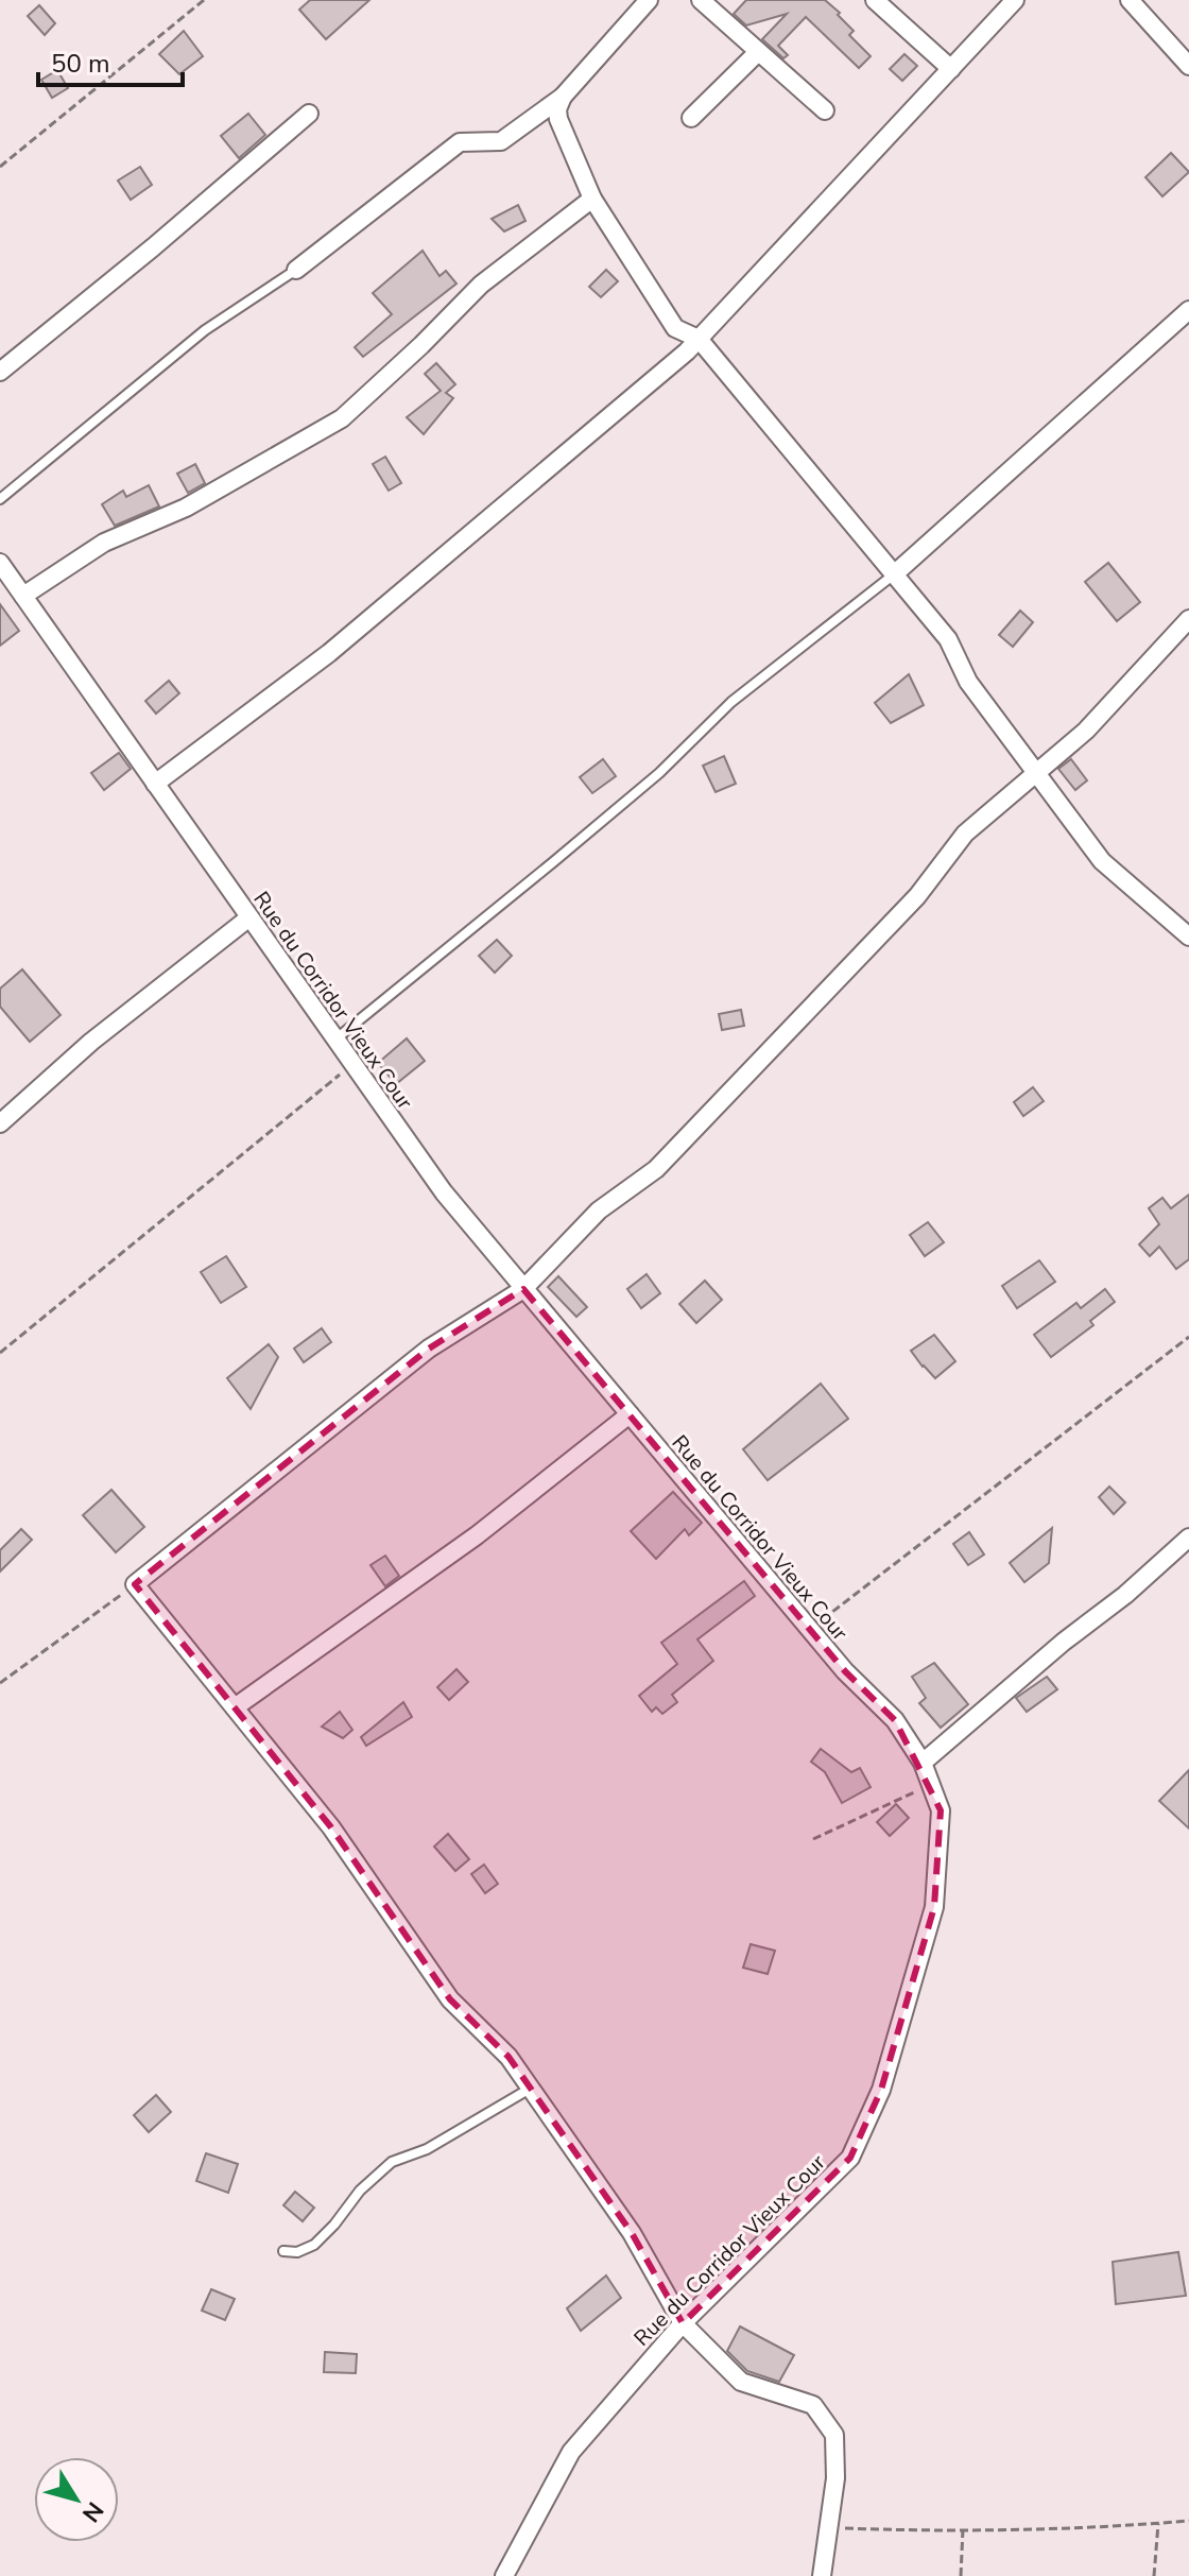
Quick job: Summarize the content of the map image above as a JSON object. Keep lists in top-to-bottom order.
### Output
{
  "streets": {
    "street": ["Rue du Corridor Vieux Cour"]
  },
  "scale_bar": "50 m",
  "north": "bottom right"
}
